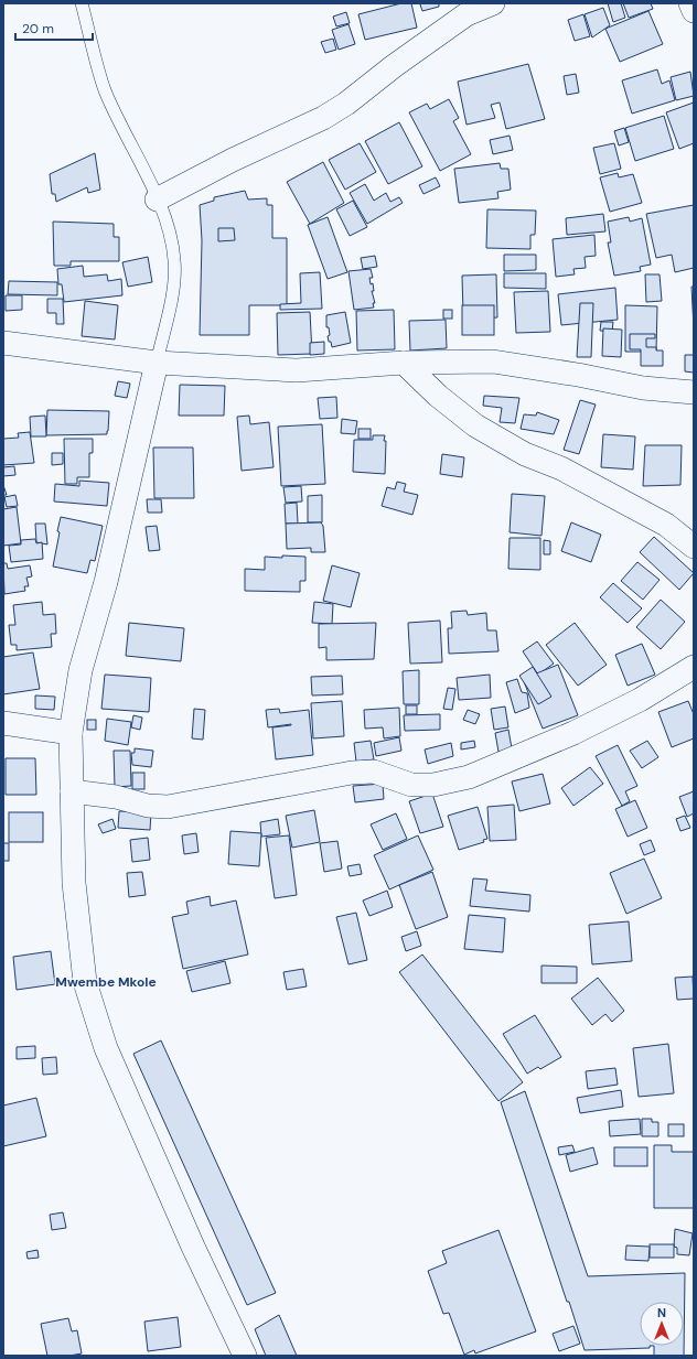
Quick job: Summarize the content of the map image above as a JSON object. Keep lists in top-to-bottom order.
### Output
{
  "districts": ["Mwembe Mkole"],
  "scale_bar": "20 m",
  "north": "top"
}
